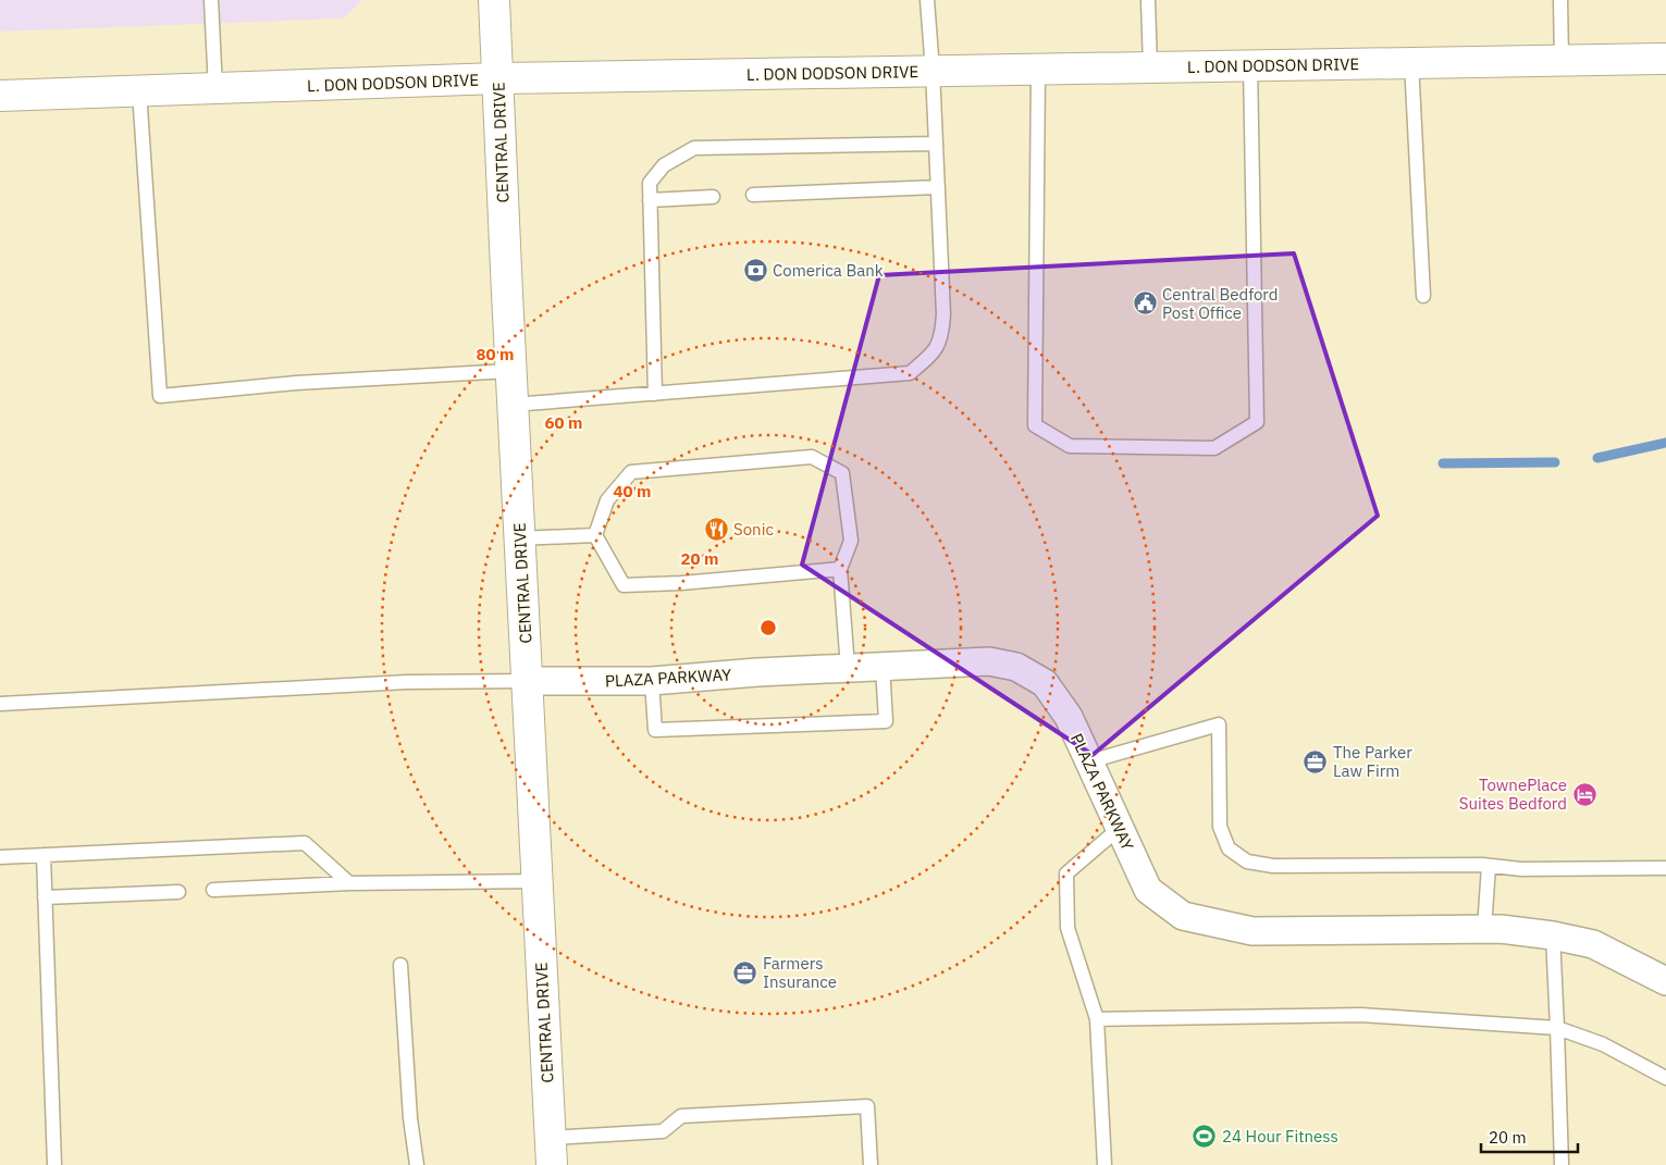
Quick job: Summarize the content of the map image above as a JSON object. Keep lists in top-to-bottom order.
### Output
{
  "streets": {
    "street": ["L. DON DODSON DRIVE", "CENTRAL DRIVE", "PLAZA PARKWAY"]
  },
  "crossings": [
    ["L. DON DODSON DRIVE", "CENTRAL DRIVE"],
    ["CENTRAL DRIVE", "PLAZA PARKWAY"]
  ],
  "places": {
    "bank": ["Comerica Bank"],
    "public building": ["Central Bedford Post Office"],
    "restaurant": ["Sonic"],
    "office": ["The Parker Law Firm", "Farmers Insurance"],
    "hotel": ["TownePlace Suites Bedford"],
    "sports": ["24 Hour Fitness"]
  },
  "scale_bar": "20 m",
  "rings": [
    "80 m",
    "60 m",
    "40 m",
    "20 m"
  ]
}
